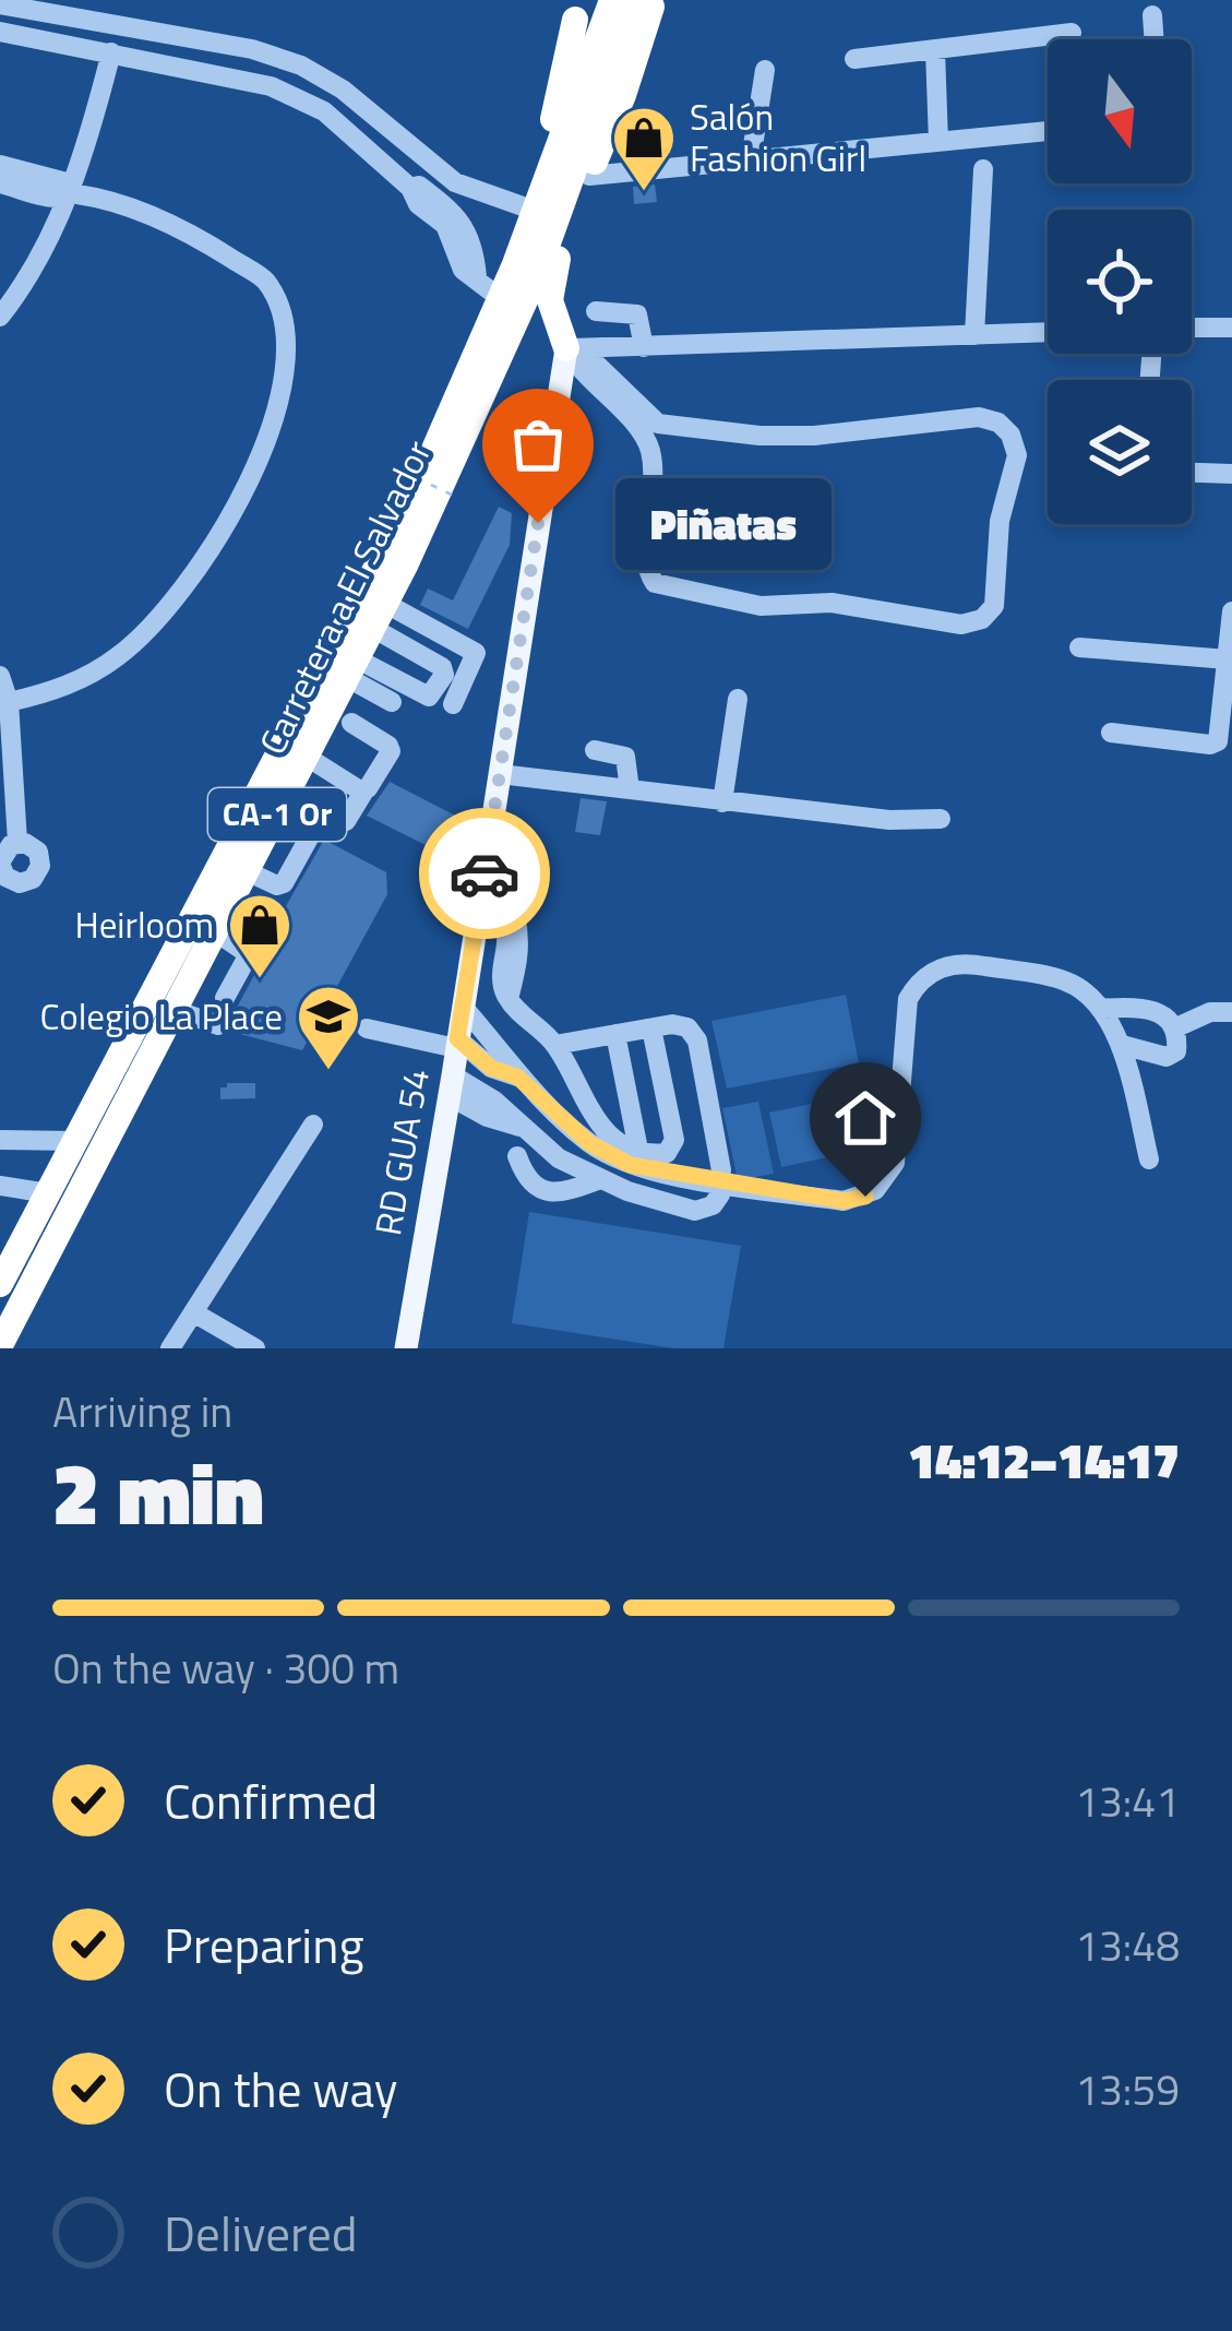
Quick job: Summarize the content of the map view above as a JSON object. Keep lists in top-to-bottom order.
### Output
{
  "streets": {
    "highway": ["Carretera a El Salvador", "CA-1 Or"],
    "main road": ["RD GUA 54"]
  },
  "places": {
    "shop": ["Salón Fashion Girl", "Heirloom"],
    "other": ["Piñatas"],
    "school or university": ["Colegio La Place"]
  },
  "north": "bottom",
  "page": {
    "bubble": "Piñatas",
    "heading": ["2 min", "Arriving in", "14:12–14:17"],
    "bar": "On the way · 300 m",
    "list": [
      ["Confirmed", "13:41"],
      ["Preparing", "13:48"],
      ["On the way", "13:59"],
      "Delivered"
    ]
  }
}
